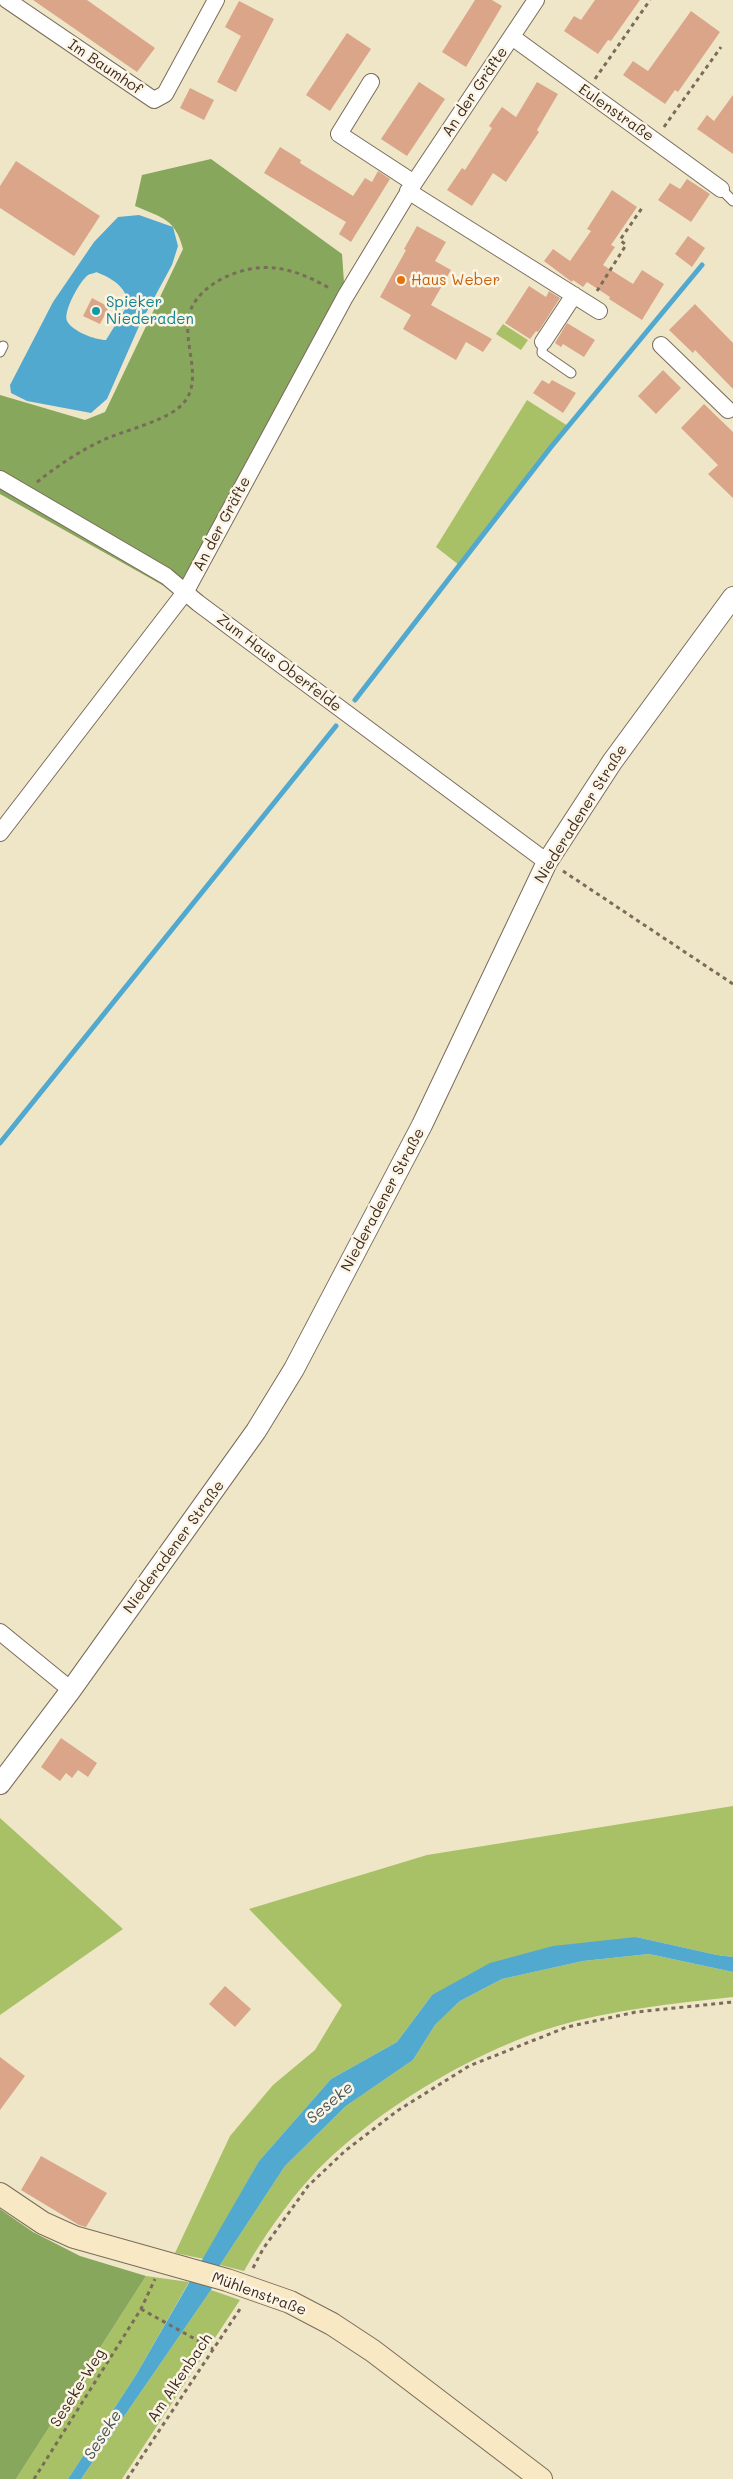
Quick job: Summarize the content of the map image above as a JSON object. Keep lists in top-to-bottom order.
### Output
{
  "streets": {
    "main road": ["Mühlenstraße"],
    "street": [
      "Im Baumhof",
      "An der Gräfte",
      "Eulenstraße",
      "Zum Haus Oberfelde",
      "Niederadener Straße"
    ],
    "path": ["Am Alkenbach", "Seseke-Weg"]
  },
  "crossings": [
    ["An der Gräfte", "Eulenstraße"],
    ["An der Gräfte", "Zum Haus Oberfelde"],
    ["Zum Haus Oberfelde", "Niederadener Straße"],
    ["Mühlenstraße", "Am Alkenbach"],
    ["Mühlenstraße", "Seseke-Weg"]
  ],
  "water": ["Seseke"],
  "places": ["Haus Weber", "Spieker Niederaden"]
}
